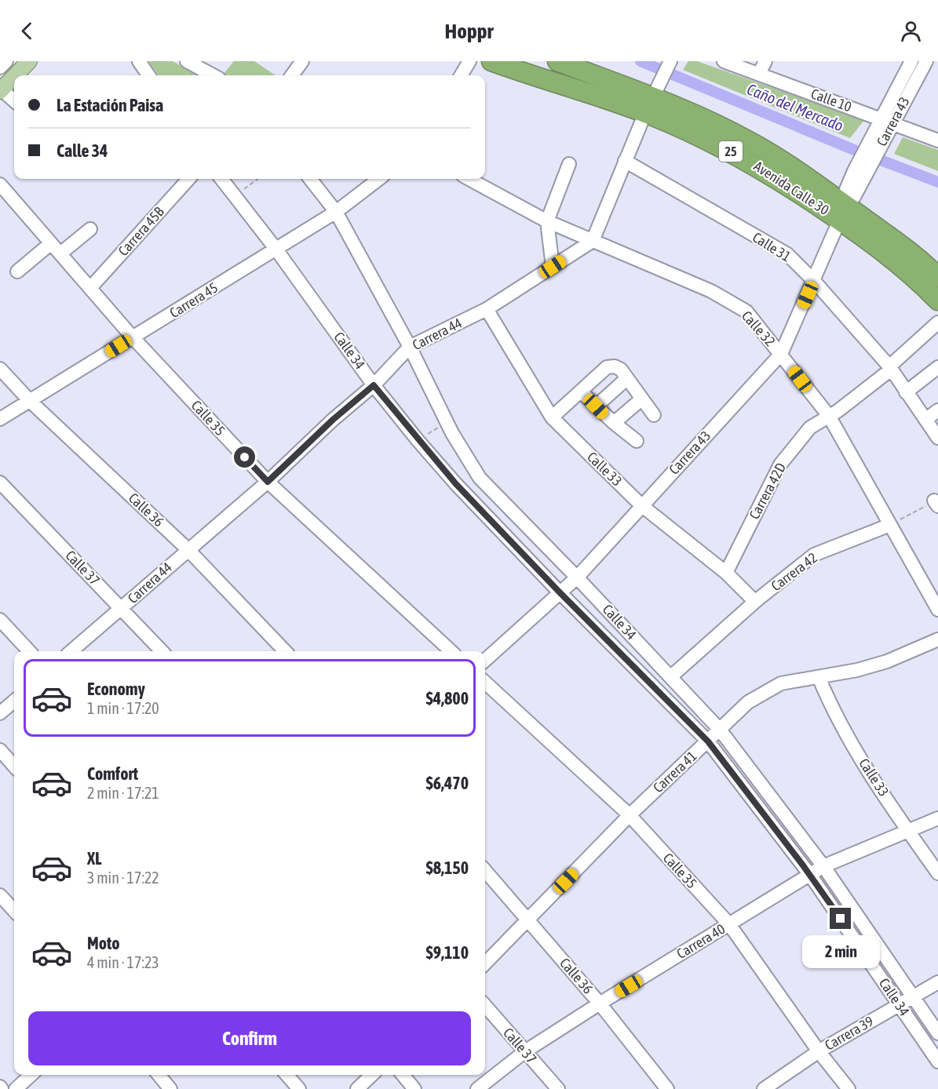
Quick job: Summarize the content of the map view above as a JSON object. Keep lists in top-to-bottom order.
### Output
{
  "streets": {
    "highway": ["25", "Avenida Calle 30"],
    "street": [
      "Calle 10",
      "Carrera 43",
      "Carrera 45B",
      "Calle 31",
      "Carrera 45",
      "Calle 32",
      "Carrera 44",
      "Calle 34",
      "Calle 35",
      "Calle 33",
      "Carrera 42D",
      "Calle 36",
      "Calle 37",
      "Carrera 42",
      "Carrera 41",
      "Carrera 40",
      "Carrera 39"
    ]
  },
  "crossings": [
    ["Calle 10", "Carrera 43"],
    ["Carrera 43", "Avenida Calle 30"],
    ["Carrera 43", "Calle 31"],
    ["Carrera 43", "Calle 32"],
    ["Carrera 43", "Calle 34"],
    ["Carrera 43", "Calle 33"],
    ["Carrera 45B", "Calle 35"],
    ["Calle 31", "Carrera 42D"],
    ["Carrera 45", "Calle 34"],
    ["Carrera 45", "Calle 35"],
    ["Carrera 45", "Calle 36"],
    ["Calle 32", "Carrera 44"],
    ["Calle 32", "Carrera 42D"],
    ["Calle 32", "Carrera 42"],
    ["Carrera 44", "Calle 34"],
    ["Carrera 44", "Calle 35"],
    ["Carrera 44", "Calle 33"],
    ["Carrera 44", "Calle 36"],
    ["Carrera 44", "Calle 37"],
    ["Calle 34", "Carrera 42"],
    ["Calle 34", "Carrera 41"],
    ["Calle 34", "Carrera 40"],
    ["Calle 34", "Carrera 39"],
    ["Calle 35", "Carrera 41"],
    ["Calle 35", "Carrera 40"],
    ["Calle 35", "Carrera 39"],
    ["Calle 33", "Carrera 42D"],
    ["Calle 33", "Carrera 42"],
    ["Calle 33", "Carrera 41"],
    ["Calle 33", "Carrera 40"],
    ["Calle 36", "Carrera 41"],
    ["Calle 36", "Carrera 40"],
    ["Calle 37", "Carrera 40"]
  ],
  "water": ["Caño del Mercado"],
  "page": {
    "header": "Hoppr",
    "banner": ["La Estación Paisa", "Calle 34"],
    "list": [
      {
        "name": "Economy",
        "note": "1 min · 17:20",
        "value": "$4,800"
      },
      {
        "name": "Comfort",
        "note": "2 min · 17:21",
        "value": "$6,470"
      },
      {
        "name": "XL",
        "note": "3 min · 17:22",
        "value": "$8,150"
      },
      {
        "name": "Moto",
        "note": "4 min · 17:23",
        "value": "$9,110"
      }
    ],
    "bubble": "2 min",
    "buttons": "Confirm"
  }
}
